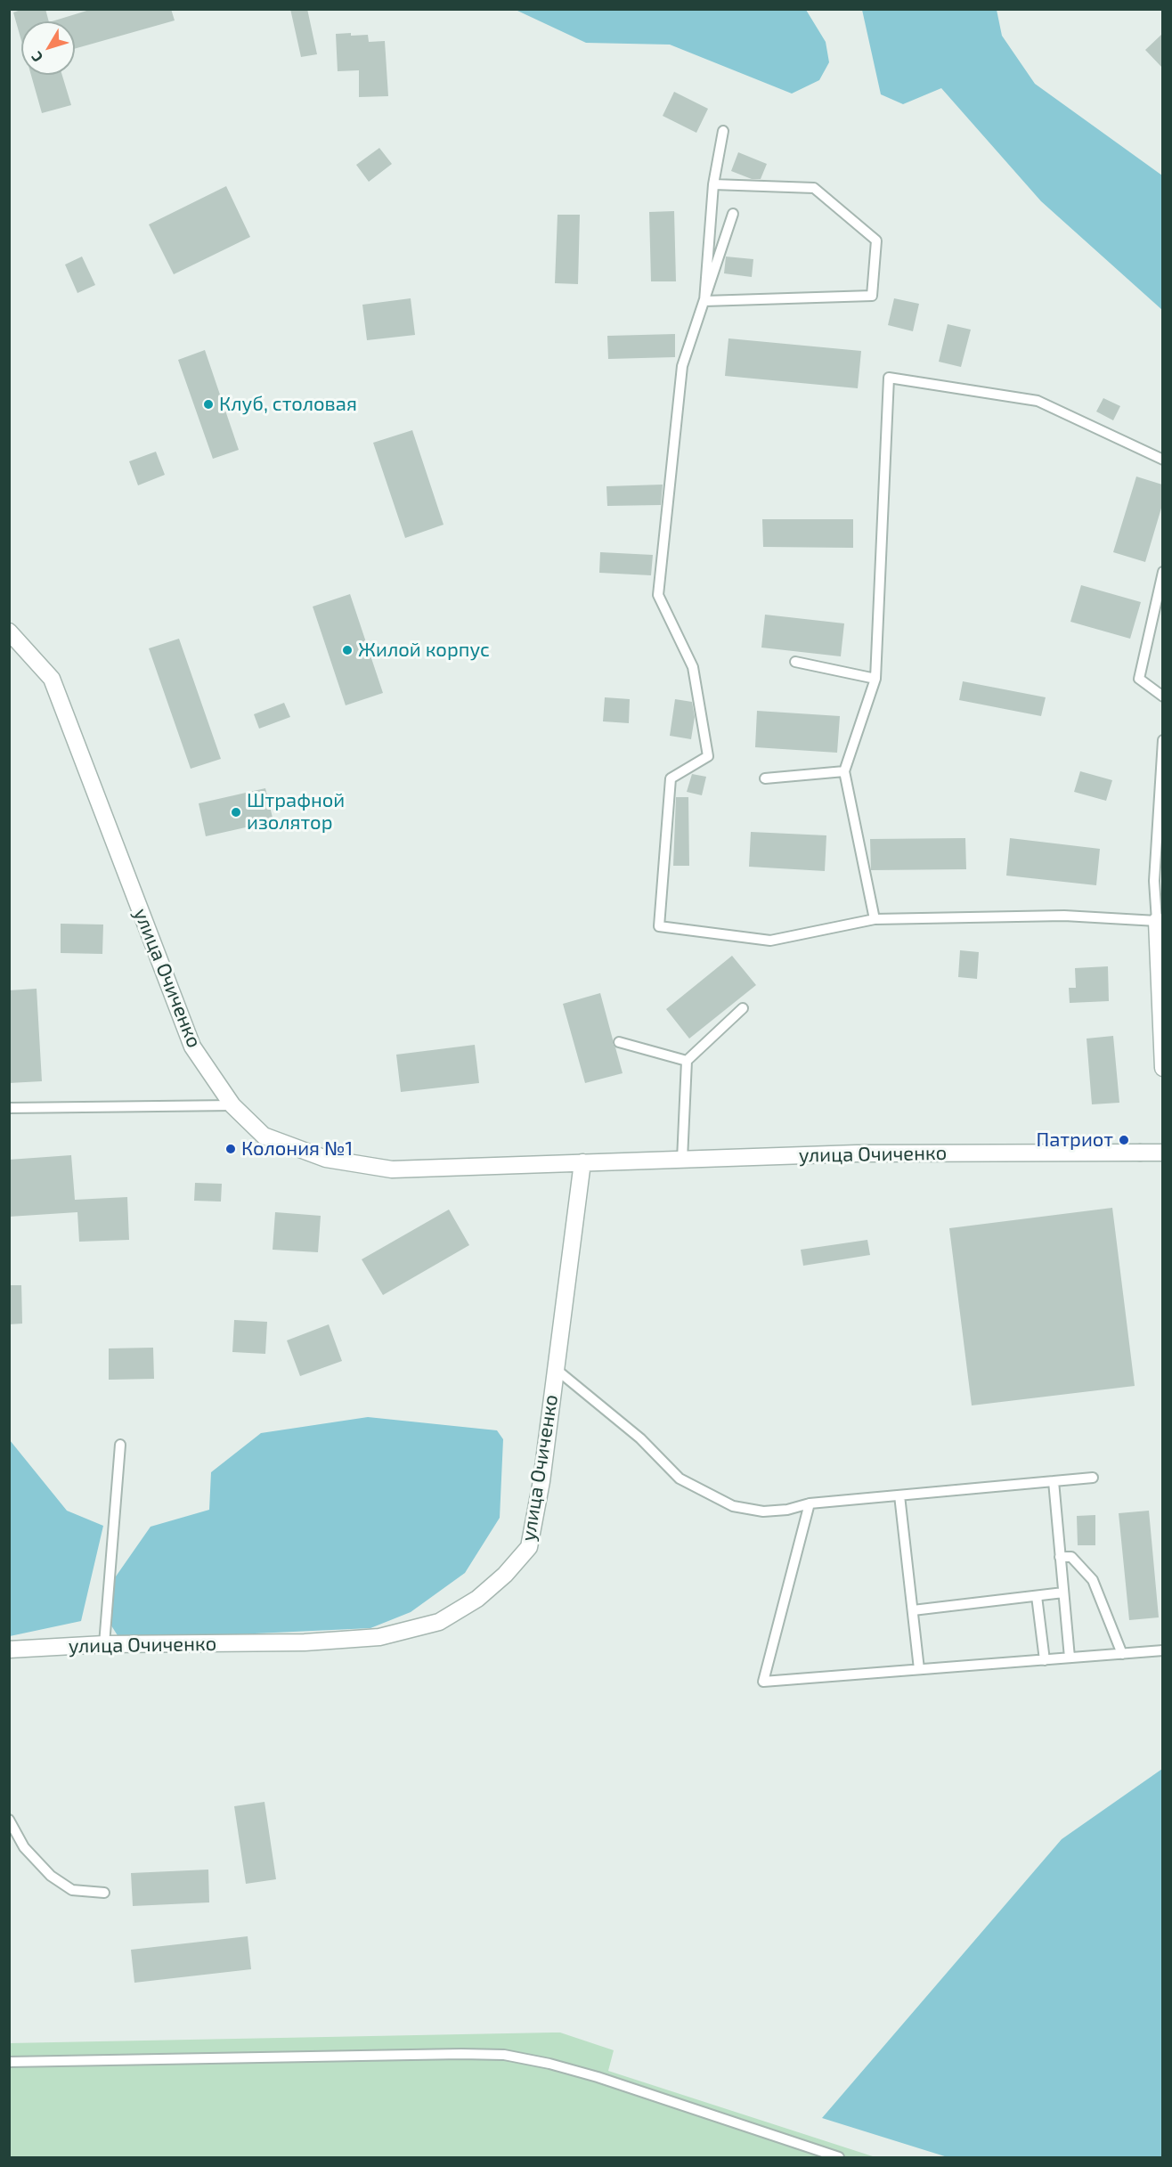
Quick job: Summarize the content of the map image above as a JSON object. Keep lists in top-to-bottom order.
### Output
{
  "streets": {
    "street": ["улица Очиченко"]
  },
  "places": [
    "Клуб, столовая",
    "Жилой корпус",
    "Штрафной изолятор",
    "Патриот",
    "Колония №1"
  ],
  "north": "bottom left"
}
